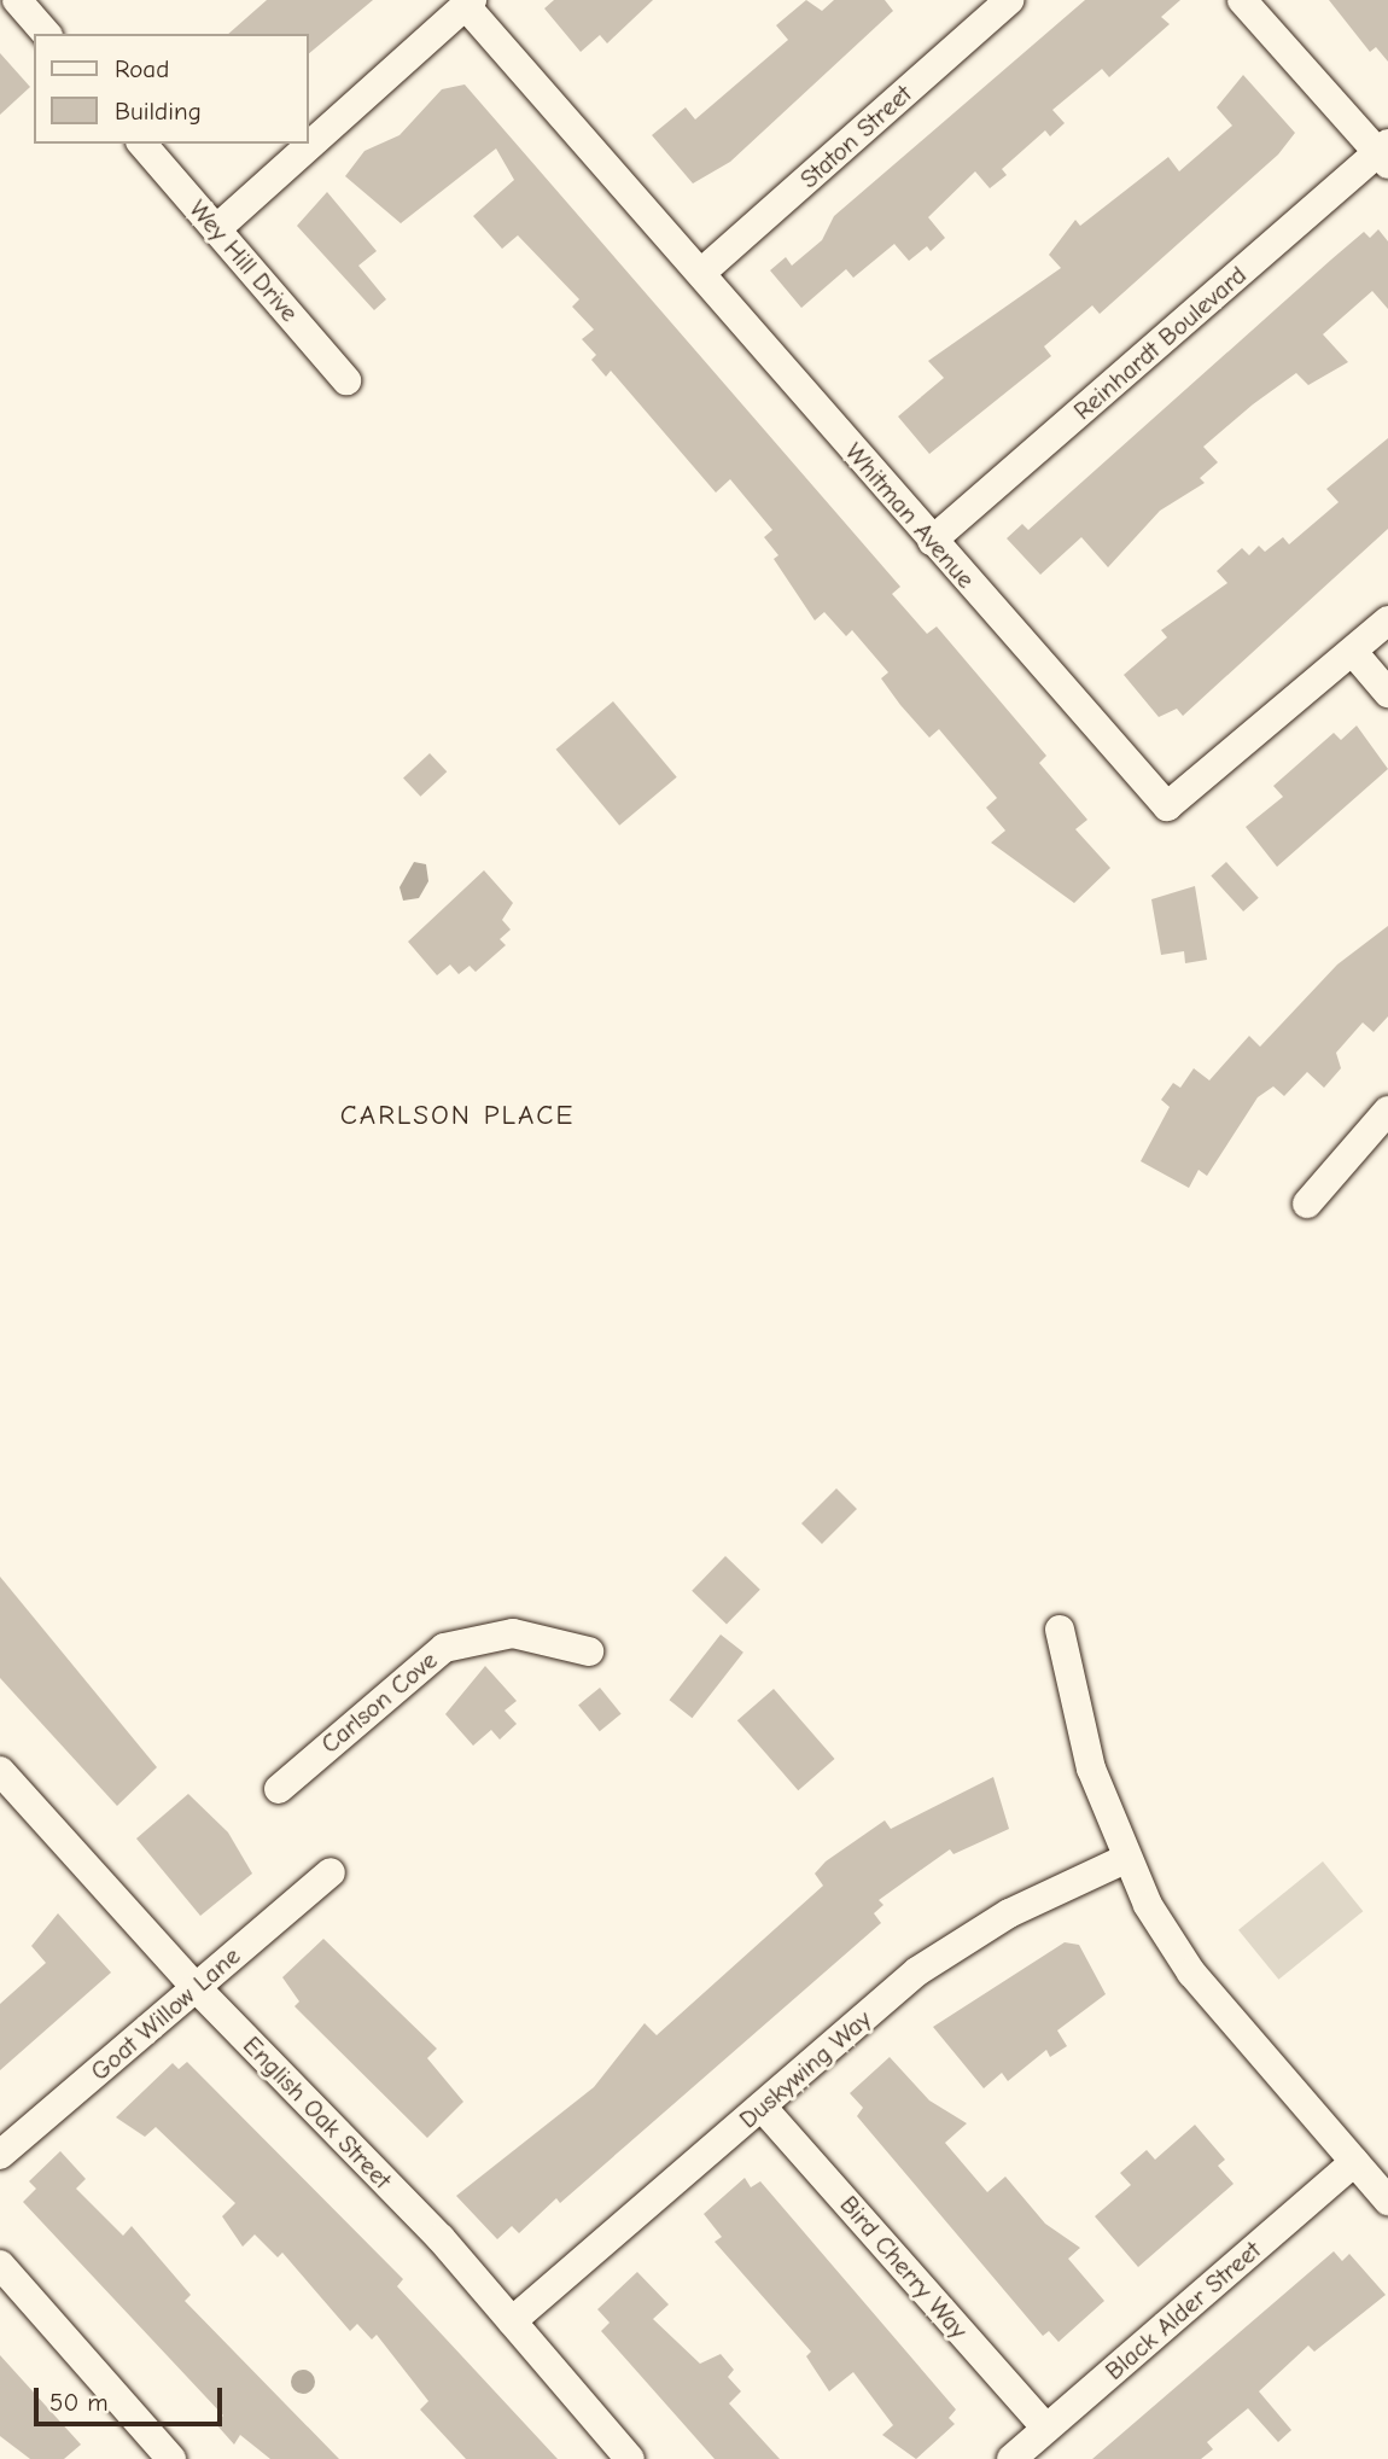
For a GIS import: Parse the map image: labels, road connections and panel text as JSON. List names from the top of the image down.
{
  "streets": {
    "street": [
      "Staton Street",
      "Wey Hill Drive",
      "Reinhardt Boulevard",
      "Whitman Avenue",
      "Carlson Cove",
      "Goat Willow Lane",
      "Duskywing Way",
      "English Oak Street",
      "Bird Cherry Way",
      "Black Alder Street"
    ]
  },
  "crossings": [
    ["Staton Street", "Whitman Avenue"],
    ["Reinhardt Boulevard", "Whitman Avenue"],
    ["Goat Willow Lane", "English Oak Street"],
    ["Duskywing Way", "English Oak Street"],
    ["Duskywing Way", "Bird Cherry Way"],
    ["Bird Cherry Way", "Black Alder Street"]
  ],
  "districts": ["CARLSON PLACE"],
  "legend": ["Road", "Building"],
  "scale_bar": "50 m"
}
